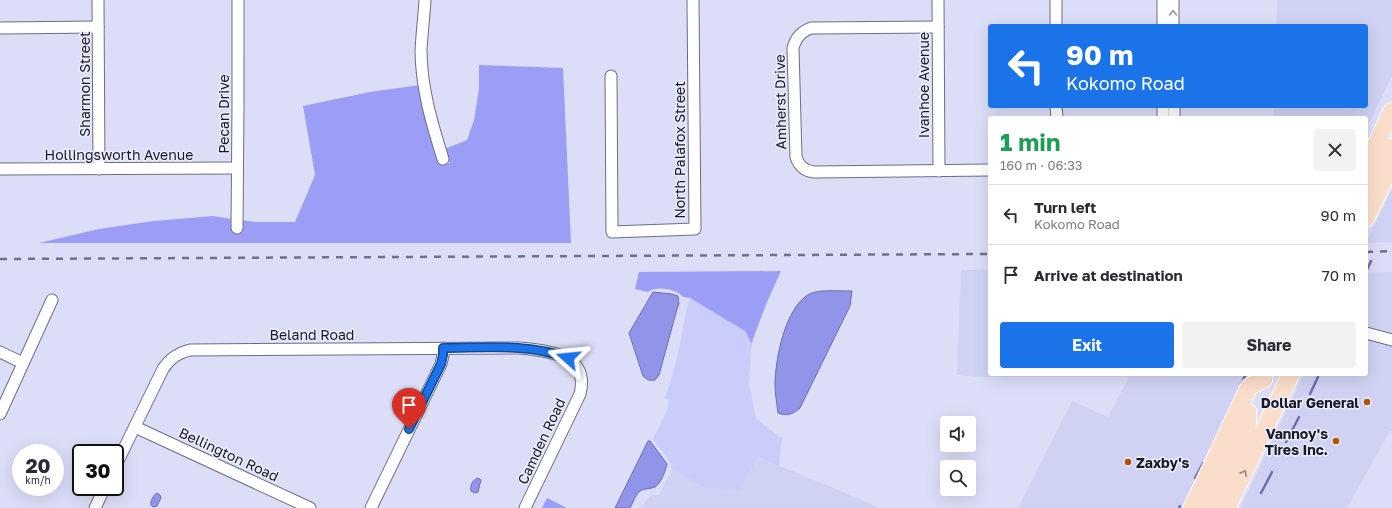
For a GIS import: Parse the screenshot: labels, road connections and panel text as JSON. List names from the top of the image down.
{
  "streets": {
    "street": [
      "Sharmon Street",
      "Ivanhoe Avenue",
      "Amherst Drive",
      "Pecan Drive",
      "North Palafox Street",
      "Hollingsworth Avenue",
      "Beland Road",
      "Camden Road",
      "Bellington Road"
    ]
  },
  "crossings": [
    ["Sharmon Street", "Hollingsworth Avenue"],
    ["Ivanhoe Avenue", "Amherst Drive"],
    ["Pecan Drive", "Hollingsworth Avenue"],
    ["Beland Road", "Camden Road"],
    ["Beland Road", "Bellington Road"]
  ],
  "places": ["Dollar General", "Vannoy's Tires Inc.", "Zaxby's"],
  "page": {
    "turn": ["90 m", "Kokomo Road"],
    "heading": ["1 min", "160 m · 06:33"],
    "list": [
      {
        "name": "Turn left",
        "note": "Kokomo Road",
        "value": "90 m"
      },
      {
        "name": "Arrive at destination",
        "value": "70 m"
      }
    ],
    "buttons": ["Exit", "Share"],
    "speed": "20 km/h",
    "limit": "30"
  }
}
